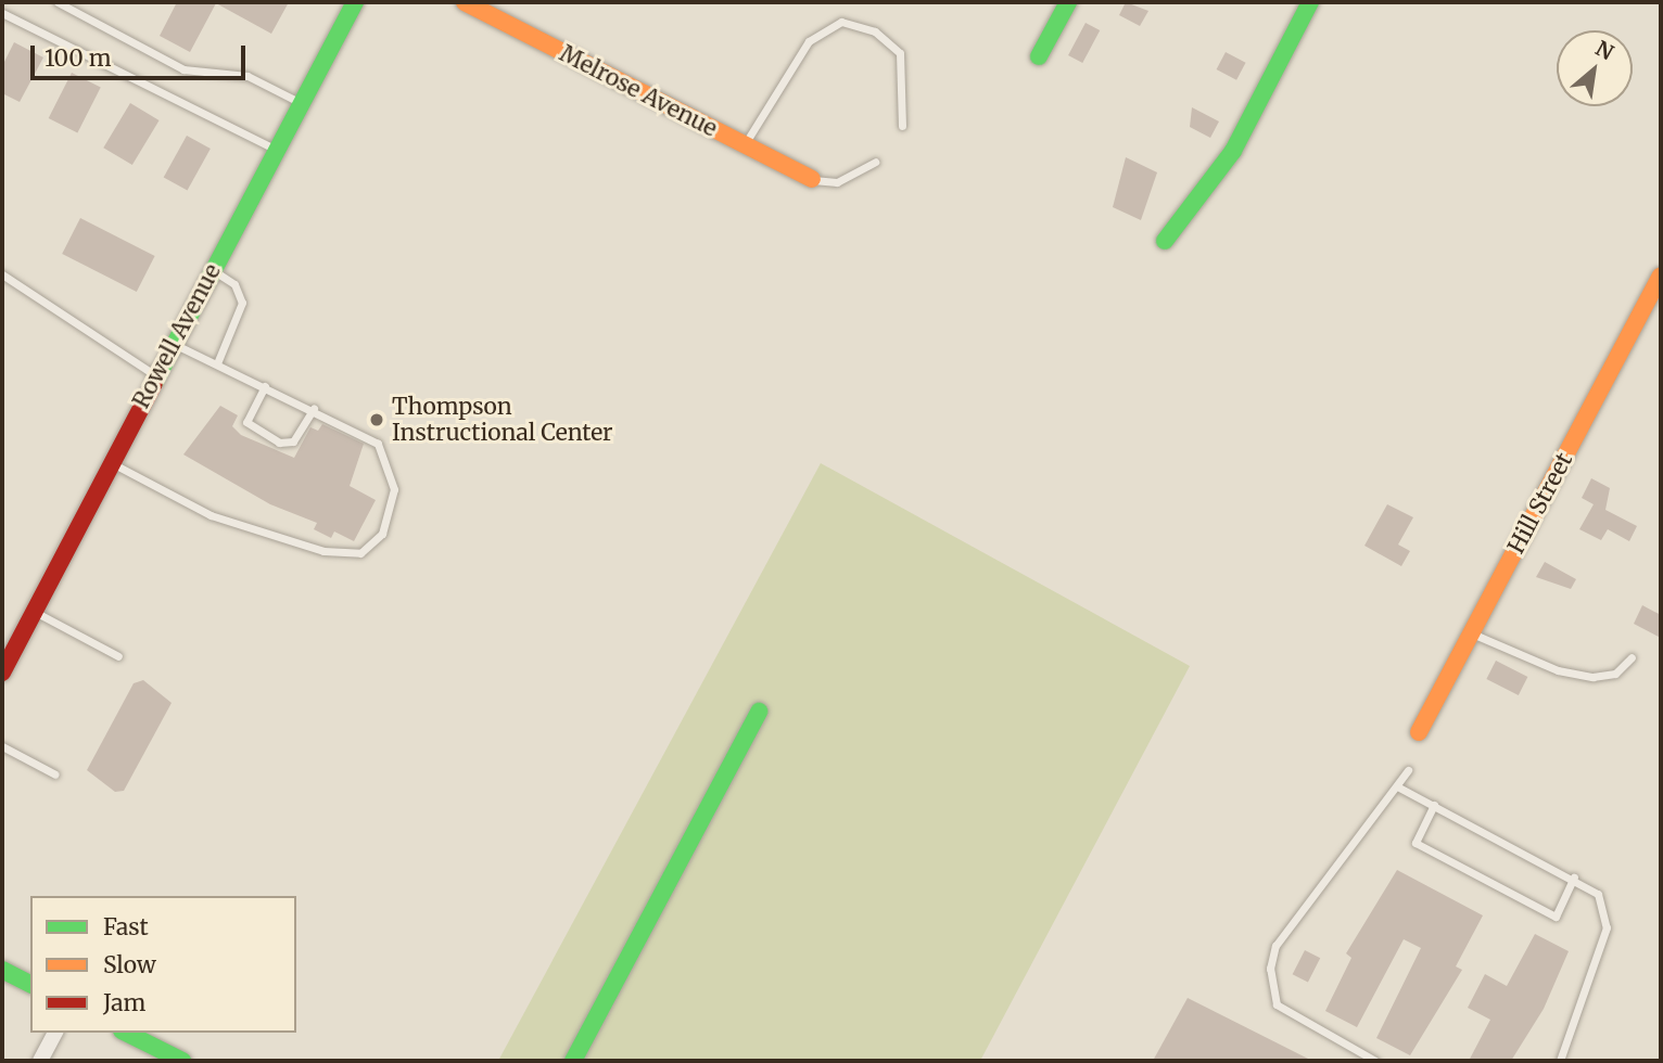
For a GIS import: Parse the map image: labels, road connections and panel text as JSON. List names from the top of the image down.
{
  "streets": {
    "street": ["Melrose Avenue", "Rowell Avenue", "Hill Street"]
  },
  "places": ["Thompson Instructional Center"],
  "legend": ["Fast", "Slow", "Jam"],
  "scale_bar": "100 m",
  "north": "top right"
}
